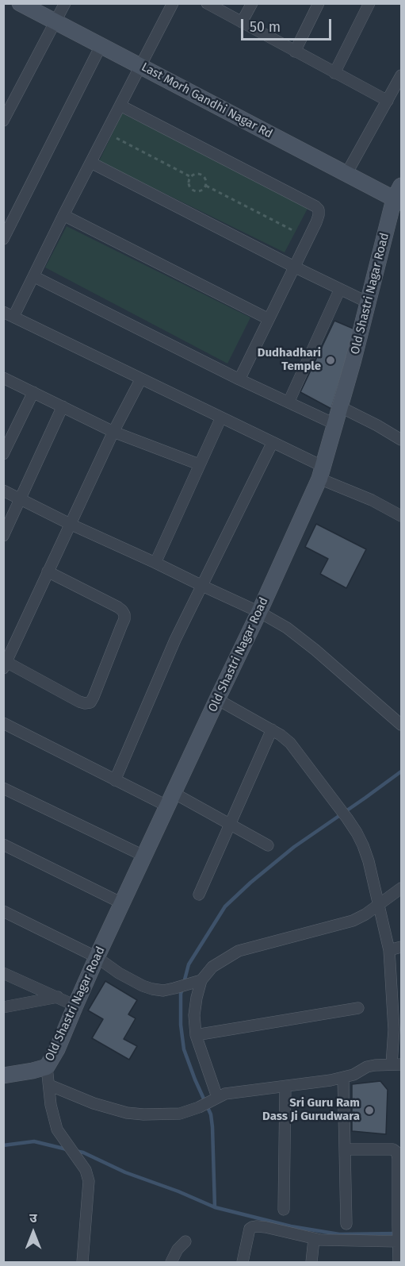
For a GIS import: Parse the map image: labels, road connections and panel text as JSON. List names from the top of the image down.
{
  "streets": {
    "street": ["Last Morh Gandhi Nagar Rd", "Old Shastri Nagar Road"]
  },
  "crossings": [
    ["Last Morh Gandhi Nagar Rd", "Old Shastri Nagar Road"]
  ],
  "places": ["Dudhadhari Temple", "Sri Guru Ram Dass Ji Gurudwara"],
  "scale_bar": "50 m",
  "north": "top"
}
